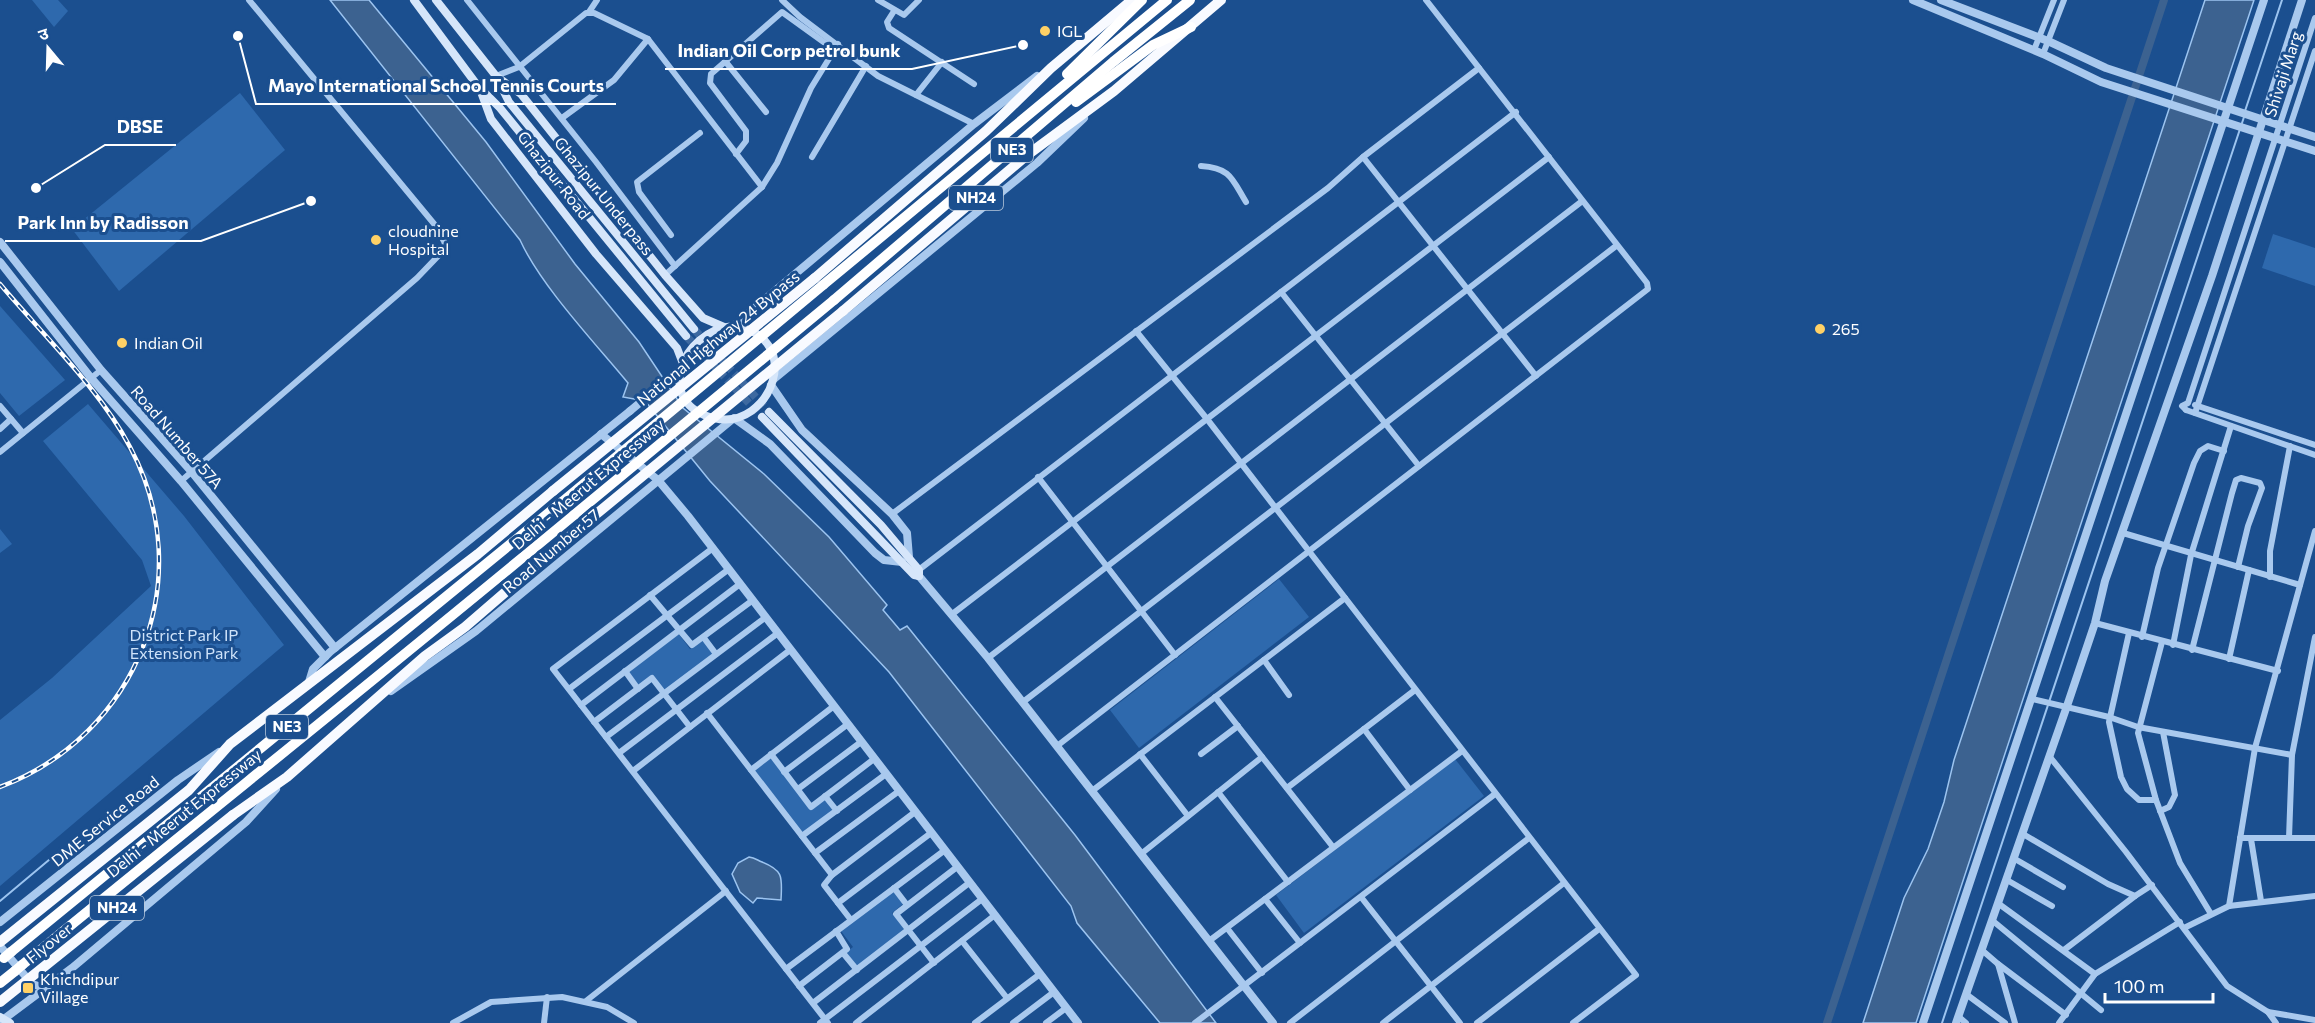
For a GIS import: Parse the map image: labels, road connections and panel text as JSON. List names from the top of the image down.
{
  "streets": {
    "highway": [
      "NE3",
      "NH24",
      "National Highway 24 Bypass",
      "Delhi - Meerut Expressway",
      "Flyover"
    ],
    "main road": ["Ghazipur Road", "Ghazipur Underpass"],
    "street": [
      "Shivaji Marg",
      "Road Number 57A",
      "Road Number 57",
      "DME Service Road"
    ]
  },
  "crossings": [
    ["Ghazipur Road", "Ghazipur Underpass"],
    ["Ghazipur Road", "Road Number 57"],
    ["National Highway 24 Bypass", "Delhi - Meerut Expressway"],
    ["National Highway 24 Bypass", "DME Service Road"],
    ["National Highway 24 Bypass", "Flyover"],
    ["Road Number 57", "Flyover"],
    ["DME Service Road", "Flyover"]
  ],
  "parks": ["District Park IP Extension Park"],
  "places": {
    "other": [
      "IGL",
      "Mayo International School Tennis Courts",
      "Indian Oil Corp petrol bunk",
      "DBSE",
      "Park Inn by Radisson",
      "cloudnine Hospital",
      "265",
      "Indian Oil"
    ],
    "transit": ["Khichdipur Village"]
  },
  "scale_bar": "100 m",
  "north": "top"
}
